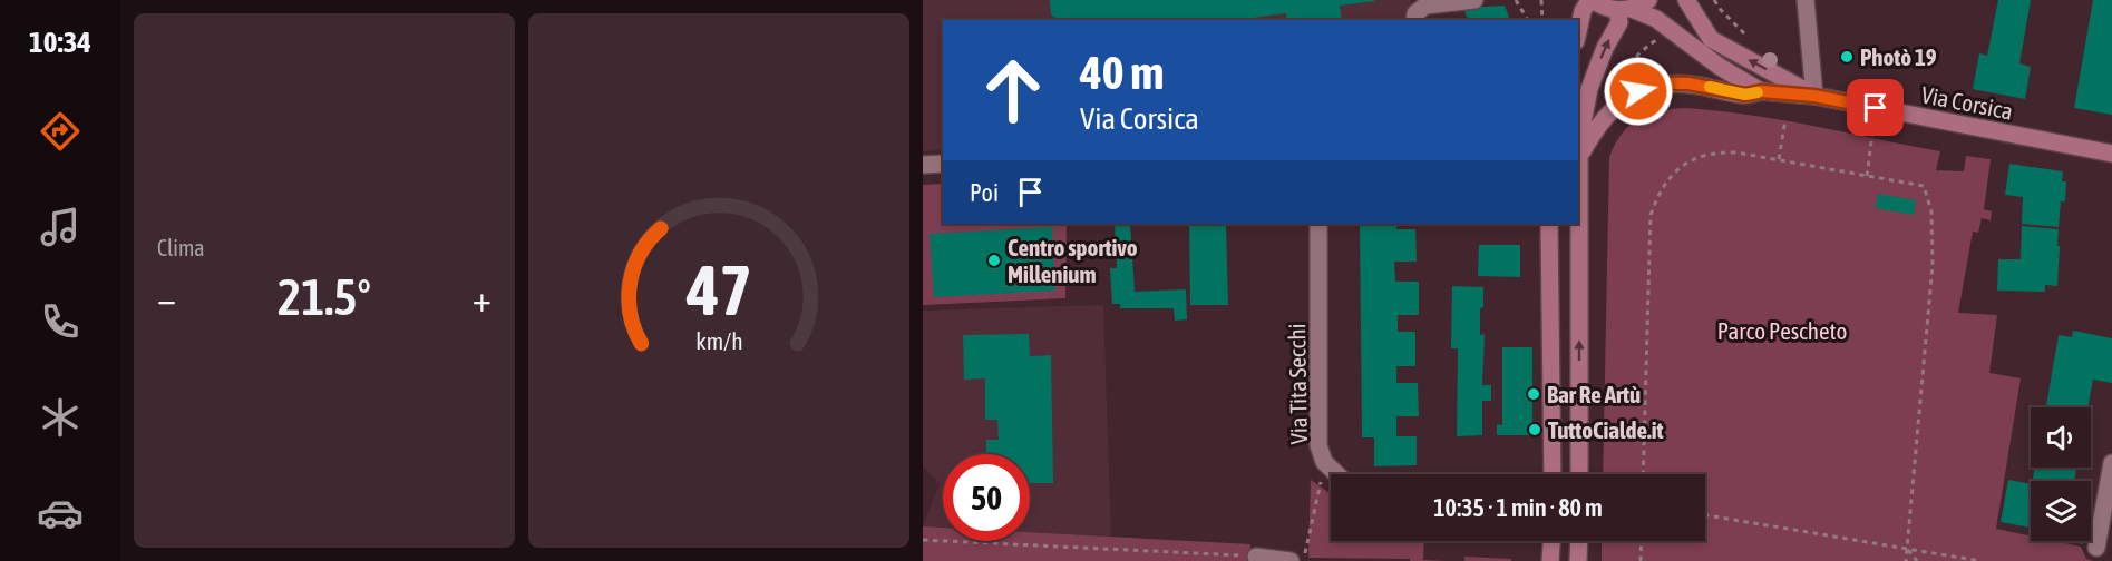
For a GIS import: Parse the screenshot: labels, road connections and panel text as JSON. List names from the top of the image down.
{
  "streets": {
    "main road": ["Via Corsica"],
    "street": ["Via Tita Secchi"]
  },
  "parks": ["Parco Pescheto"],
  "places": [
    "Photò 19",
    "Centro sportivo Millenium",
    "Bar Re Artù",
    "TuttoCialde.it"
  ],
  "page": {
    "tabs": "10:34",
    "tile": "Clima",
    "turn": ["40 m", "Via Corsica"],
    "then": "Poi",
    "heat": ["−", "21.5°", "+"],
    "limit": "50",
    "trip": "10:35 · 1 min · 80 m",
    "gauge": ["47", "km/h"]
  }
}
